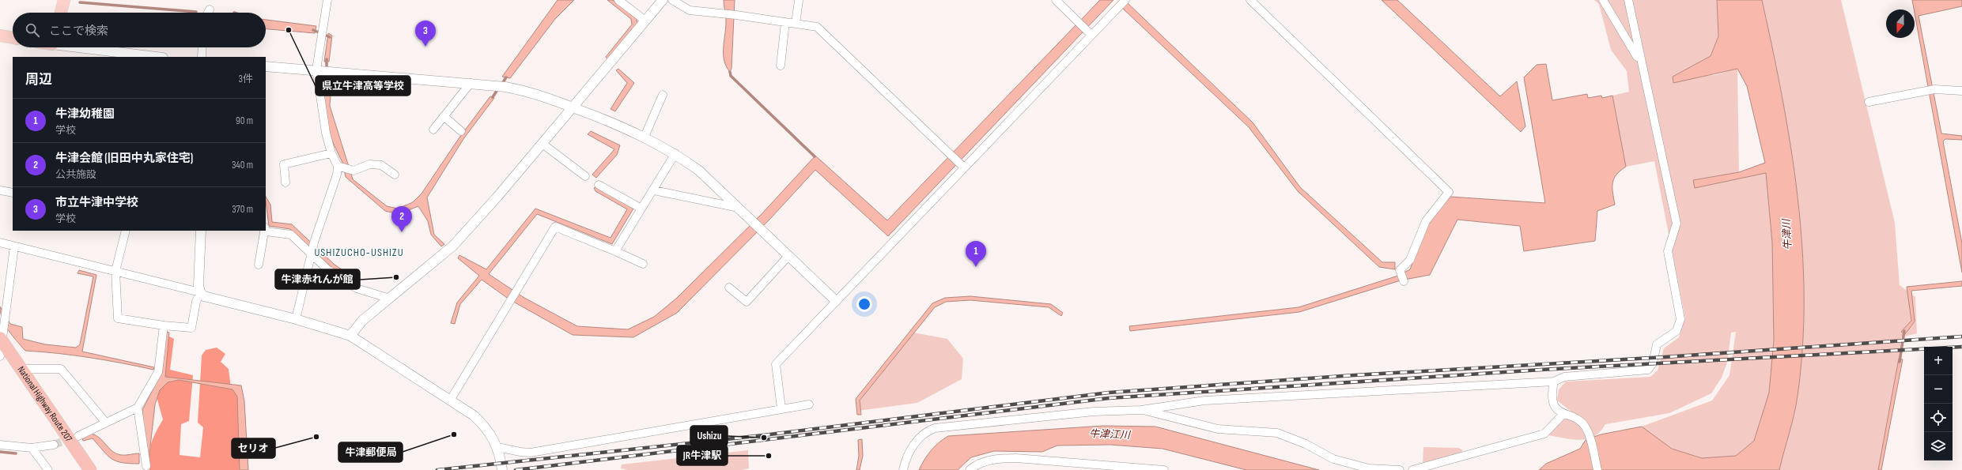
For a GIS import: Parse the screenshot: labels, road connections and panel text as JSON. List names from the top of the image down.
{
  "streets": {
    "highway": ["National Highway Route 207"]
  },
  "districts": ["USHIZUCHO-USHIZU"],
  "water": ["牛津川", "牛津江川"],
  "places": [
    "県立牛津高等学校",
    "牛津赤れんが館",
    "牛津郵便局",
    "セリオ",
    "Ushizu",
    "JR牛津駅"
  ],
  "north": "bottom",
  "page": {
    "search": "ここで検索",
    "pins": ["3", "2", "1"],
    "heading": ["周辺", "3件"],
    "list": [
      {
        "mark": "1",
        "name": "牛津幼稚園",
        "note": "学校",
        "value": "90 m"
      },
      {
        "mark": "2",
        "name": "牛津会館 (旧田中丸家住宅)",
        "note": "公共施設",
        "value": "340 m"
      },
      {
        "mark": "3",
        "name": "市立牛津中学校",
        "note": "学校",
        "value": "370 m"
      }
    ],
    "map_buttons": ["+", "−"]
  }
}
